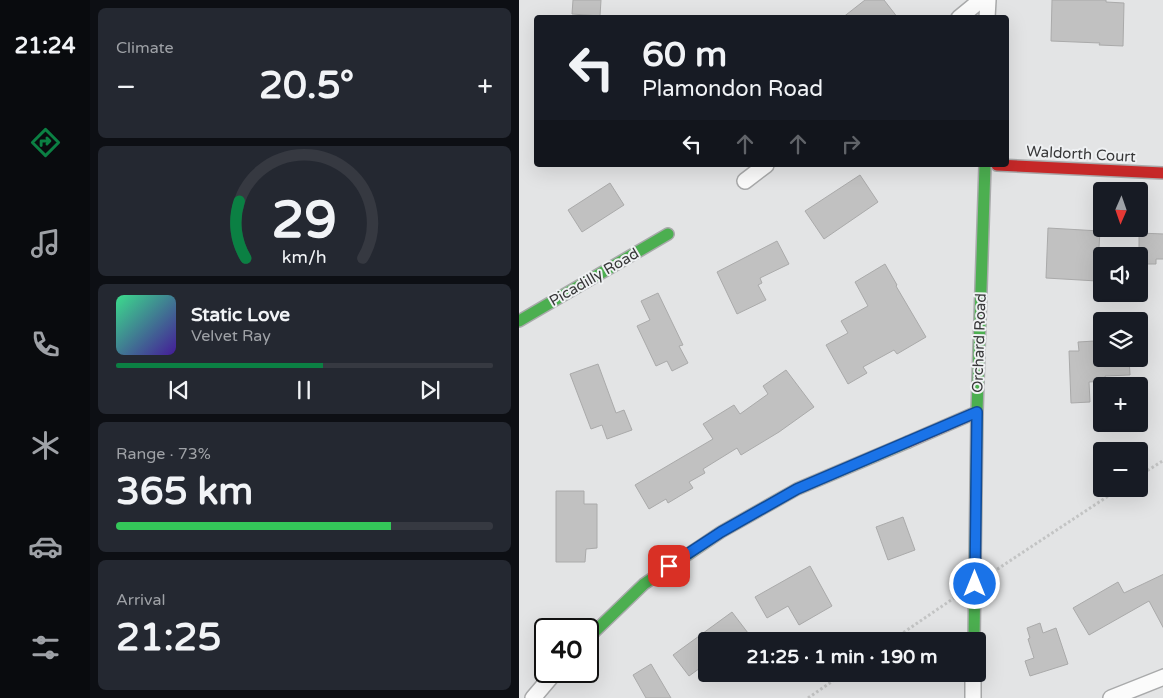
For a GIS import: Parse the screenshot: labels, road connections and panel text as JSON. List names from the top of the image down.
{
  "streets": {
    "street": ["Waldorth Court", "Picadilly Road", "Orchard Road"]
  },
  "north": "bottom",
  "page": {
    "tabs": "21:24",
    "tile": [
      "Climate",
      ["Range · 73%", "365 km"],
      ["Arrival", "21:25"]
    ],
    "turn": ["60 m", "Plamondon Road"],
    "heat": ["−", "20.5°", "+"],
    "map_buttons": ["+", "−"],
    "song": ["Static Love", "Velvet Ray"],
    "limit": "40",
    "trip": "21:25 · 1 min · 190 m",
    "gauge": ["29", "km/h"]
  }
}
